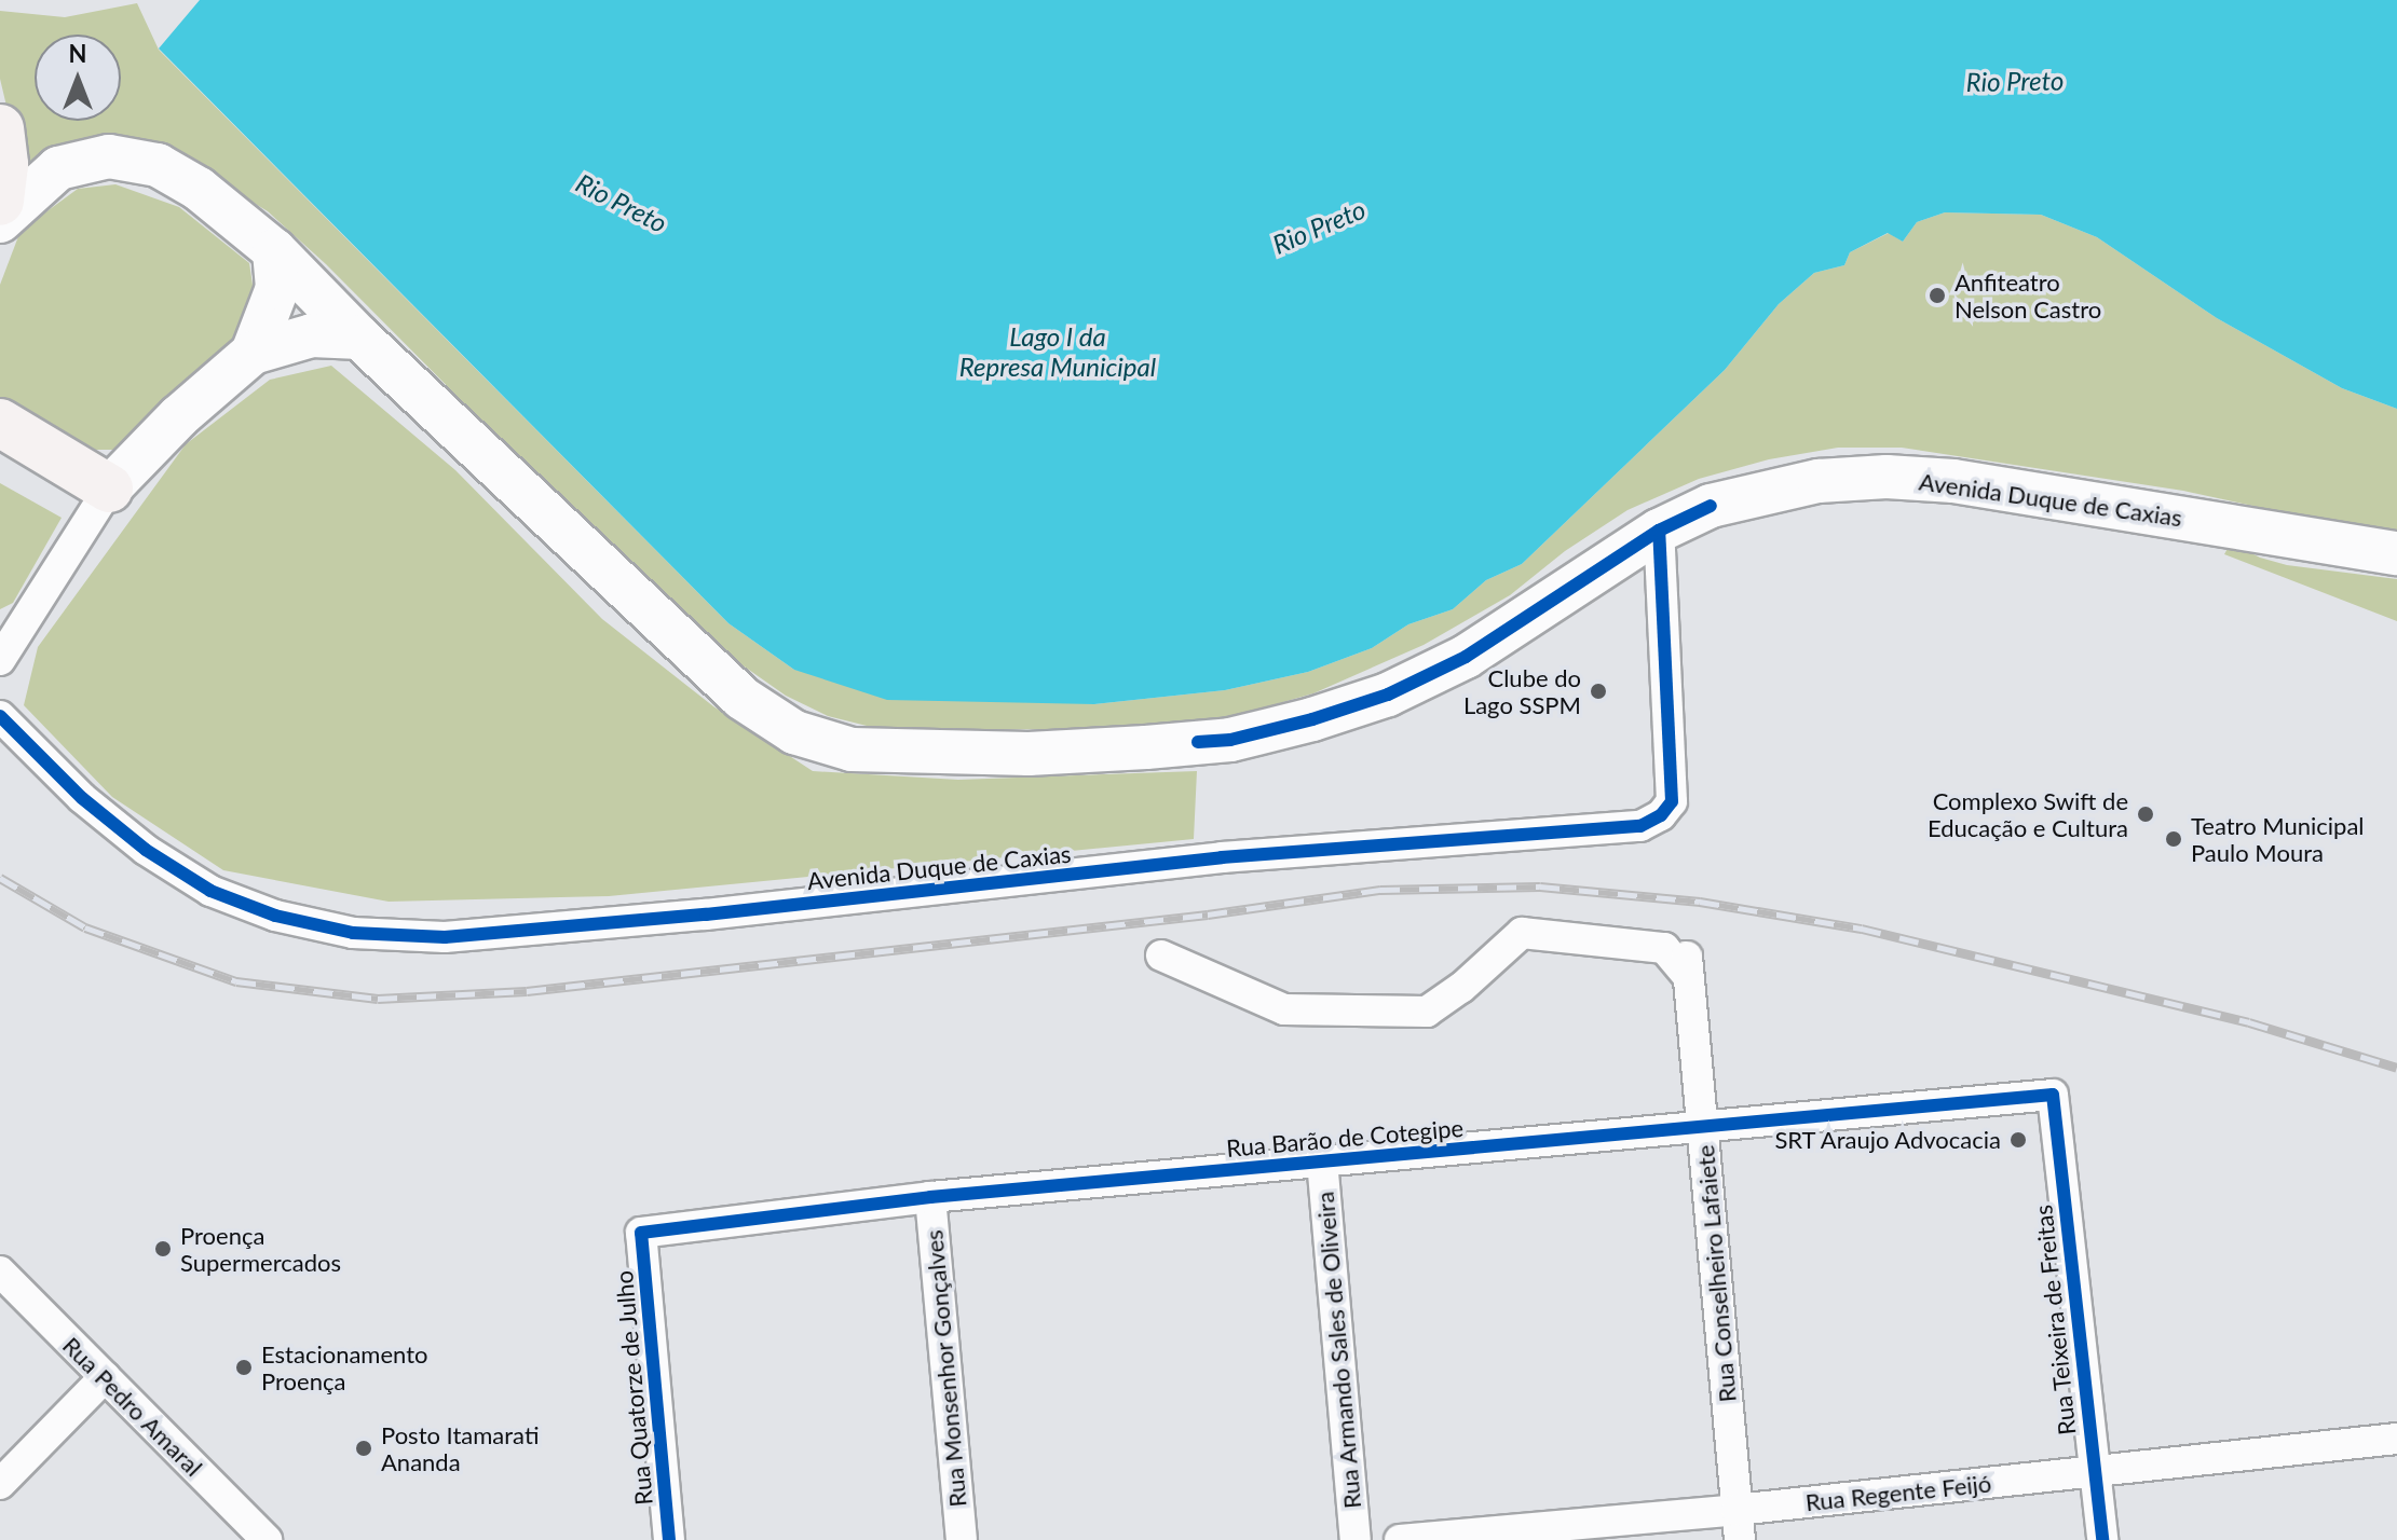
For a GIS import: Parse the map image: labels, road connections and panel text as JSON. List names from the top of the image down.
{
  "streets": {
    "main road": ["Avenida Duque de Caxias"],
    "street": [
      "Rua Barão de Cotegipe",
      "Rua Conselheiro Lafaiete",
      "Rua Teixeira de Freitas",
      "Rua Armando Sales de Oliveira",
      "Rua Monsenhor Gonçalves",
      "Rua Quatorze de Julho",
      "Rua Pedro Amaral",
      "Rua Regente Feijó"
    ]
  },
  "crossings": [
    ["Rua Barão de Cotegipe", "Rua Conselheiro Lafaiete"],
    ["Rua Barão de Cotegipe", "Rua Teixeira de Freitas"],
    ["Rua Barão de Cotegipe", "Rua Armando Sales de Oliveira"],
    ["Rua Barão de Cotegipe", "Rua Monsenhor Gonçalves"],
    ["Rua Barão de Cotegipe", "Rua Quatorze de Julho"],
    ["Rua Conselheiro Lafaiete", "Rua Regente Feijó"],
    ["Rua Teixeira de Freitas", "Rua Regente Feijó"]
  ],
  "water": ["Rio Preto", "Lago I da Represa Municipal"],
  "places": [
    "Anfiteatro Nelson Castro",
    "Clube do Lago SSPM",
    "Complexo Swift de Educação e Cultura",
    "Teatro Municipal Paulo Moura",
    "SRT Araujo Advocacia",
    "Proença Supermercados",
    "Estacionamento Proença",
    "Posto Itamarati Ananda"
  ],
  "north": "top"
}
